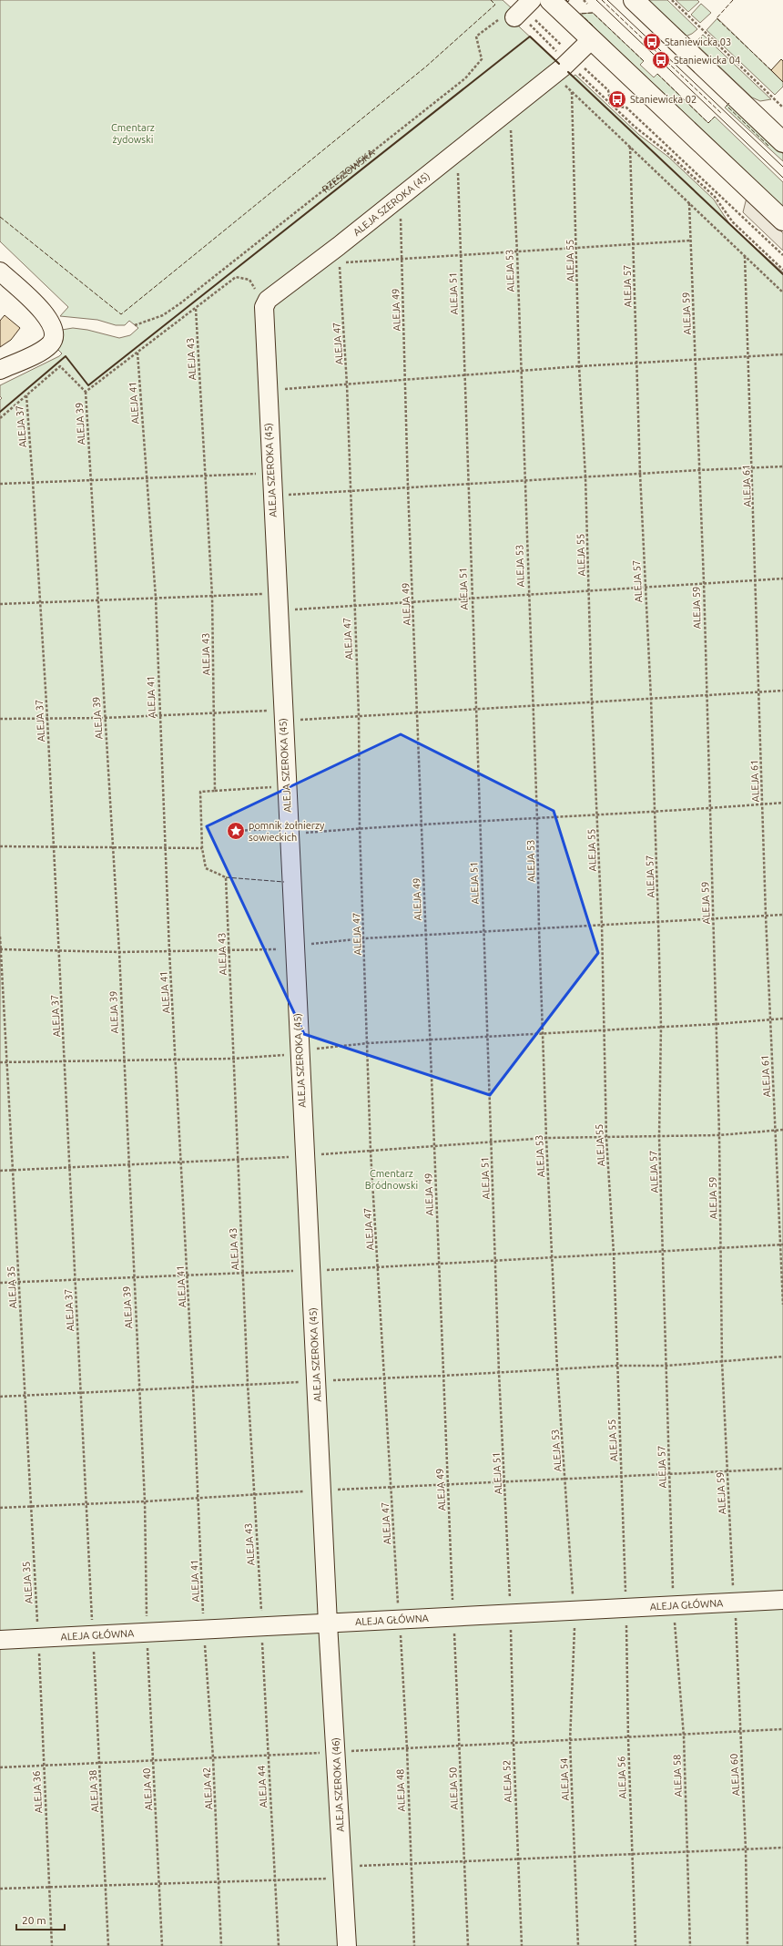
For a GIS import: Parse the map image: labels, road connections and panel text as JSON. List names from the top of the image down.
{
  "streets": {
    "street": ["ALEJA SZEROKA (45)", "ALEJA GŁÓWNA", "ALEJA SZEROKA (46)"],
    "path": [
      "RZESZOWSKA",
      "ALEJA 55",
      "ALEJA 53",
      "ALEJA 57",
      "ALEJA 51",
      "ALEJA 49",
      "ALEJA 59",
      "ALEJA 47",
      "ALEJA 43",
      "ALEJA 41",
      "ALEJA 39",
      "ALEJA 37",
      "ALEJA 61",
      "ALEJA 35",
      "ALEJA 60",
      "ALEJA 58",
      "ALEJA 56",
      "ALEJA 54",
      "ALEJA 52",
      "ALEJA 44",
      "ALEJA 42",
      "ALEJA 50",
      "ALEJA 40",
      "ALEJA 48",
      "ALEJA 38",
      "ALEJA 36"
    ]
  },
  "crossings": [
    ["ALEJA SZEROKA (45)", "ALEJA 53"],
    ["ALEJA SZEROKA (45)", "ALEJA 51"],
    ["ALEJA SZEROKA (45)", "ALEJA 49"],
    ["ALEJA SZEROKA (45)", "ALEJA GŁÓWNA"],
    ["ALEJA SZEROKA (45)", "ALEJA SZEROKA (46)"],
    ["ALEJA 55", "ALEJA GŁÓWNA"],
    ["ALEJA 55", "ALEJA 56"],
    ["ALEJA 53", "ALEJA GŁÓWNA"],
    ["ALEJA 53", "ALEJA 54"],
    ["ALEJA 57", "ALEJA GŁÓWNA"],
    ["ALEJA 57", "ALEJA 58"],
    ["ALEJA 51", "ALEJA GŁÓWNA"],
    ["ALEJA 51", "ALEJA 52"],
    ["ALEJA 49", "ALEJA 47"],
    ["ALEJA 59", "ALEJA GŁÓWNA"],
    ["ALEJA 59", "ALEJA 60"],
    ["ALEJA 47", "ALEJA GŁÓWNA"],
    ["ALEJA 47", "ALEJA 48"],
    ["ALEJA 43", "ALEJA GŁÓWNA"],
    ["ALEJA 43", "ALEJA 44"],
    ["ALEJA 41", "ALEJA GŁÓWNA"],
    ["ALEJA 41", "ALEJA 42"],
    ["ALEJA 39", "ALEJA GŁÓWNA"],
    ["ALEJA 39", "ALEJA 40"],
    ["ALEJA 37", "ALEJA GŁÓWNA"],
    ["ALEJA 37", "ALEJA 38"],
    ["ALEJA 35", "ALEJA GŁÓWNA"],
    ["ALEJA 35", "ALEJA 36"],
    ["ALEJA GŁÓWNA", "ALEJA 60"],
    ["ALEJA GŁÓWNA", "ALEJA 58"],
    ["ALEJA GŁÓWNA", "ALEJA 56"],
    ["ALEJA GŁÓWNA", "ALEJA 54"],
    ["ALEJA GŁÓWNA", "ALEJA 52"],
    ["ALEJA GŁÓWNA", "ALEJA SZEROKA (46)"],
    ["ALEJA GŁÓWNA", "ALEJA 44"],
    ["ALEJA GŁÓWNA", "ALEJA 42"],
    ["ALEJA GŁÓWNA", "ALEJA 40"],
    ["ALEJA GŁÓWNA", "ALEJA 48"],
    ["ALEJA GŁÓWNA", "ALEJA 38"],
    ["ALEJA GŁÓWNA", "ALEJA 36"]
  ],
  "parks": ["Cmentarz żydowski", "Cmentarz Bródnowski"],
  "places": {
    "bus stop": ["Staniewicka 03", "Staniewicka 04", "Staniewicka 02"],
    "place": ["pomnik żołnierzy sowieckich"]
  },
  "scale_bar": "20 m"
}
